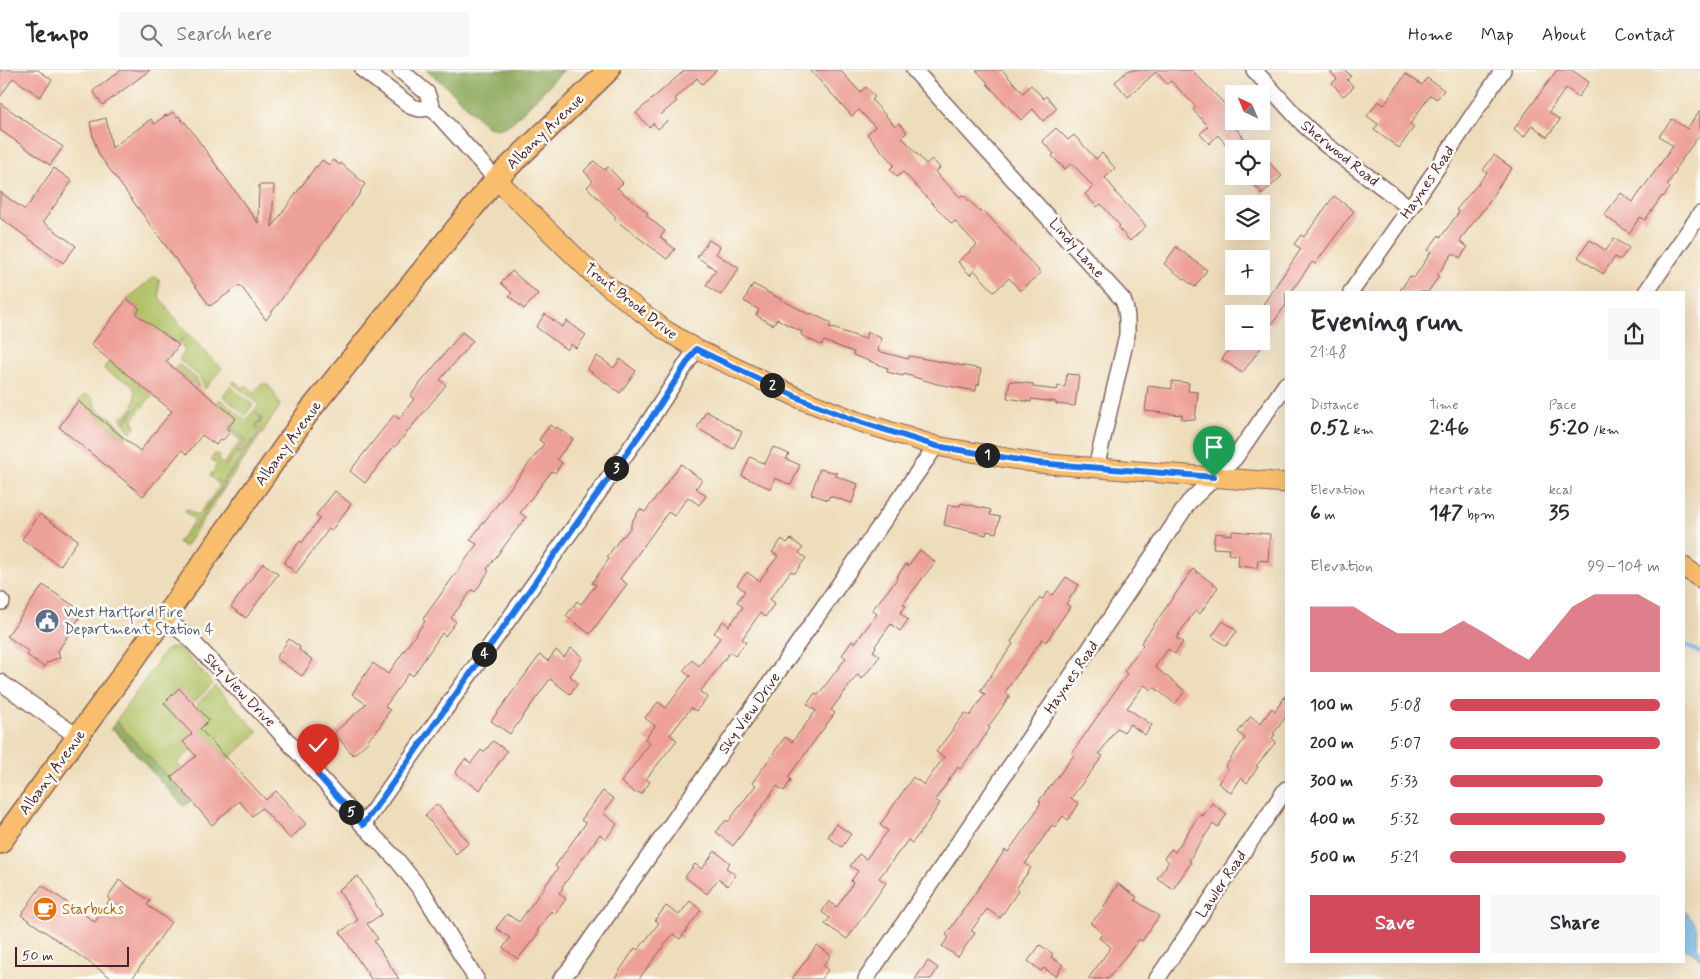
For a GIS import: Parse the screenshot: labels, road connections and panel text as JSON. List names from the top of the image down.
{
  "streets": {
    "highway": ["Albany Avenue"],
    "main road": ["Trout Brook Drive"],
    "street": [
      "Sherwood Road",
      "Haynes Road",
      "Lindy Lane",
      "Sky View Drive",
      "Lawler Road"
    ]
  },
  "crossings": [
    ["Albany Avenue", "Trout Brook Drive"],
    ["Albany Avenue", "Sky View Drive"],
    ["Sherwood Road", "Haynes Road"],
    ["Haynes Road", "Trout Brook Drive"],
    ["Lindy Lane", "Trout Brook Drive"],
    ["Trout Brook Drive", "Sky View Drive"]
  ],
  "places": {
    "public building": ["West Hartford Fire Department Station 4"],
    "cafe": ["Starbucks"]
  },
  "scale_bar": "50 m",
  "north": "top left",
  "page": {
    "header": "Tempo",
    "search": "Search here",
    "nav": [
      "Home",
      "Map",
      "About",
      "Contact"
    ],
    "map_buttons": ["+", "−"],
    "heading": ["Evening run", "21:48"],
    "pins": [
      "2",
      "1",
      "3",
      "4",
      "5"
    ],
    "stats": [
      ["Distance", "0.52 km"],
      ["Time", "2:46"],
      ["Pace", "5:20 /km"],
      ["Elevation", "6 m"],
      ["Heart rate", "147 bpm"],
      ["kcal", "35"]
    ],
    "chart": ["Elevation", "99–104 m"],
    "list": [
      {
        "name": "100 m",
        "note": "5:08"
      },
      {
        "name": "200 m",
        "note": "5:07"
      },
      {
        "name": "300 m",
        "note": "5:33"
      },
      {
        "name": "400 m",
        "note": "5:32"
      },
      {
        "name": "500 m",
        "note": "5:21"
      }
    ],
    "buttons": ["Save", "Share"],
    "scale": "50 m"
  }
}
